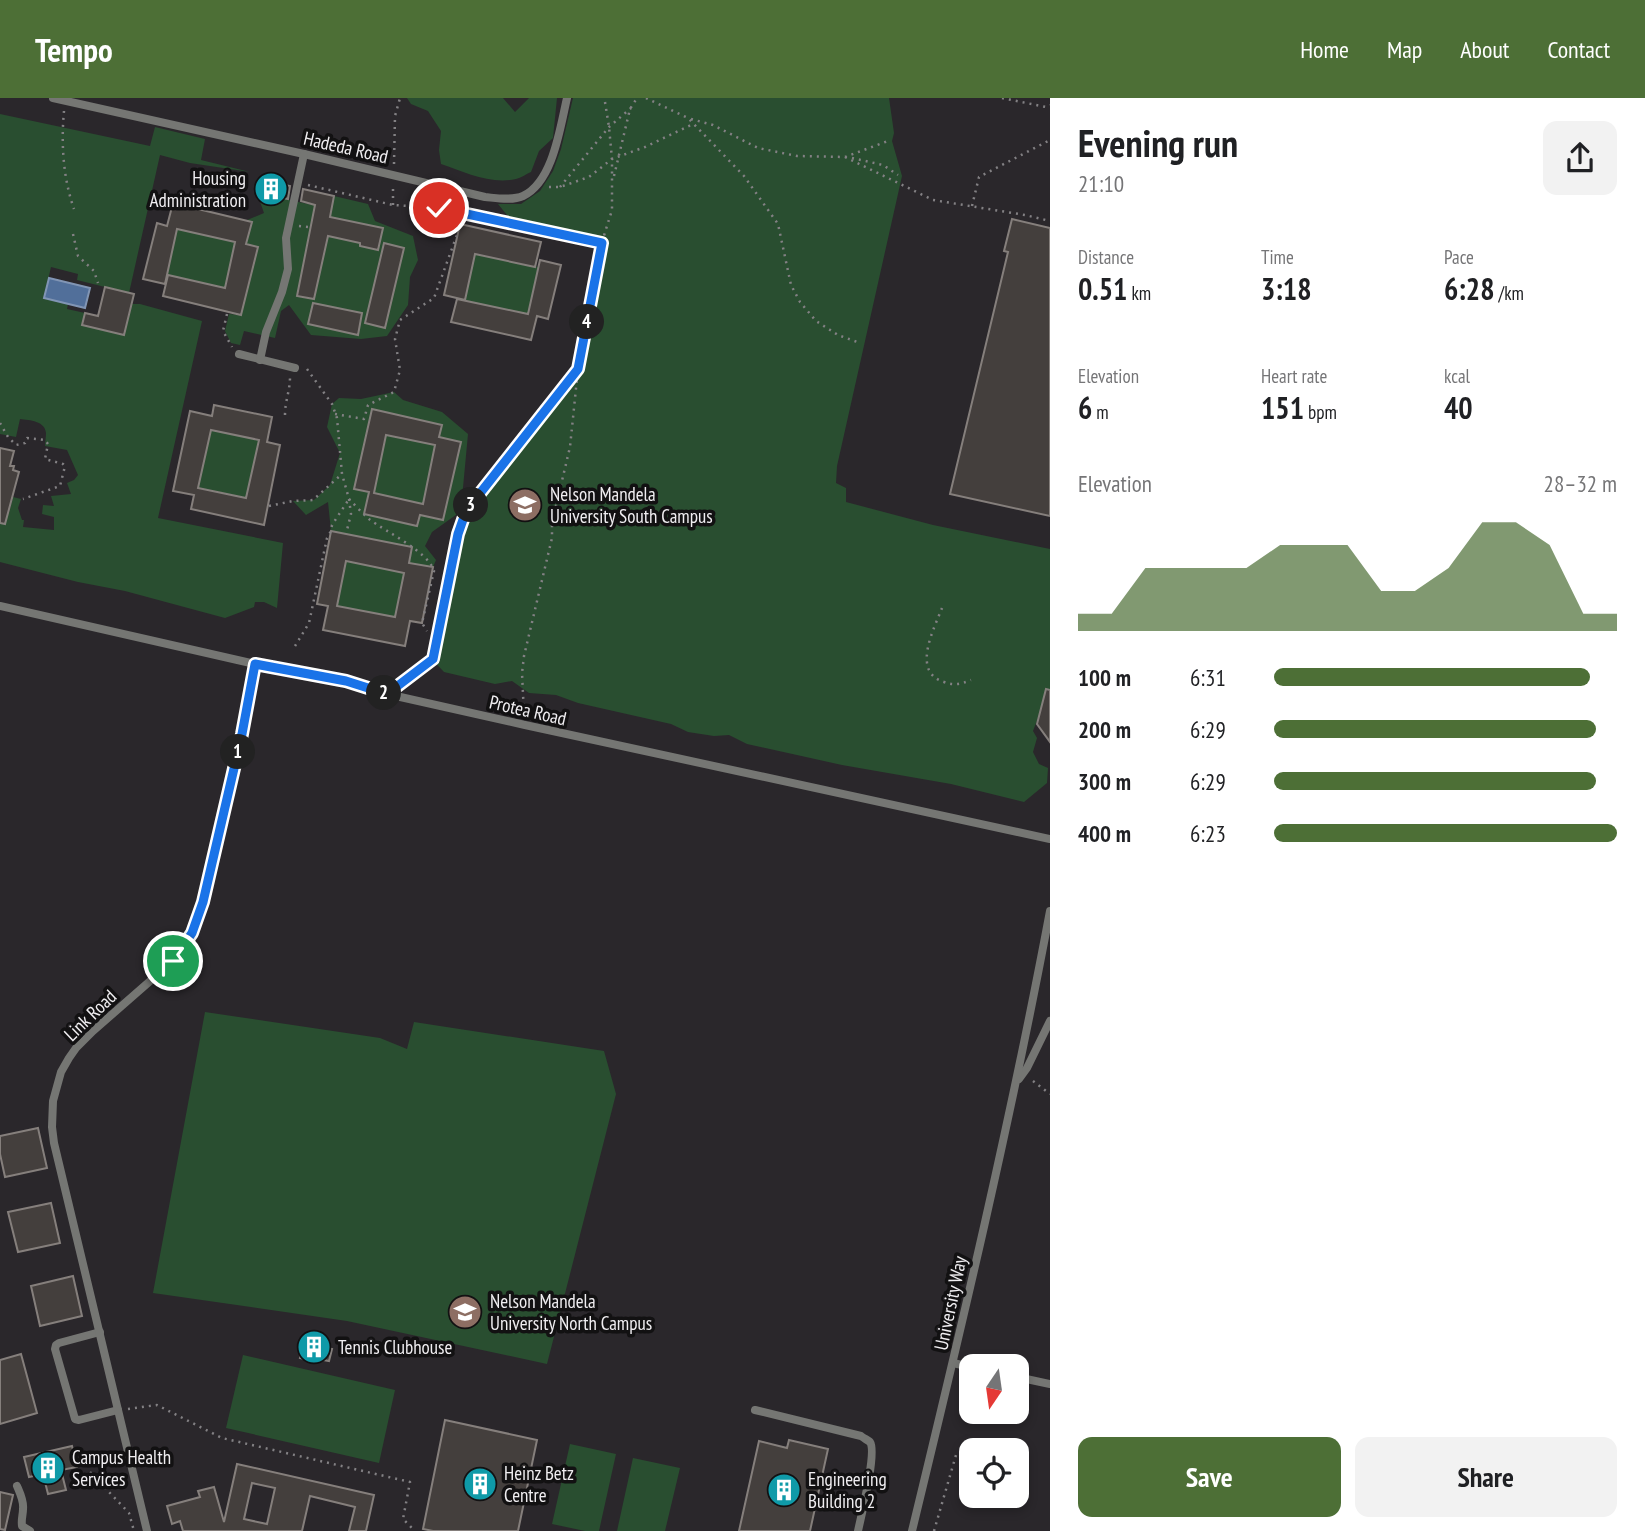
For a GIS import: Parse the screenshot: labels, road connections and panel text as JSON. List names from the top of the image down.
{
  "streets": {
    "lane": [
      "Hadeda Road",
      "Protea Road",
      "Link Road",
      "University Way"
    ]
  },
  "crossings": [
    ["Protea Road", "Link Road"]
  ],
  "places": {
    "building": [
      "Housing Administration",
      "Tennis Clubhouse",
      "Campus Health Services",
      "Heinz Betz Centre",
      "Engineering Building 2"
    ],
    "school or university": ["Nelson Mandela University South Campus", "Nelson Mandela University North Campus"]
  },
  "north": "bottom",
  "page": {
    "header": "Tempo",
    "nav": [
      "Home",
      "Map",
      "About",
      "Contact"
    ],
    "heading": ["Evening run", "21:10"],
    "stats": [
      ["Distance", "0.51 km"],
      ["Time", "3:18"],
      ["Pace", "6:28 /km"],
      ["Elevation", "6 m"],
      ["Heart rate", "151 bpm"],
      ["kcal", "40"]
    ],
    "pins": [
      "4",
      "3",
      "2",
      "1"
    ],
    "chart": ["Elevation", "28–32 m"],
    "list": [
      {
        "name": "100 m",
        "note": "6:31"
      },
      {
        "name": "200 m",
        "note": "6:29"
      },
      {
        "name": "300 m",
        "note": "6:29"
      },
      {
        "name": "400 m",
        "note": "6:23"
      }
    ],
    "buttons": ["Save", "Share"]
  }
}
